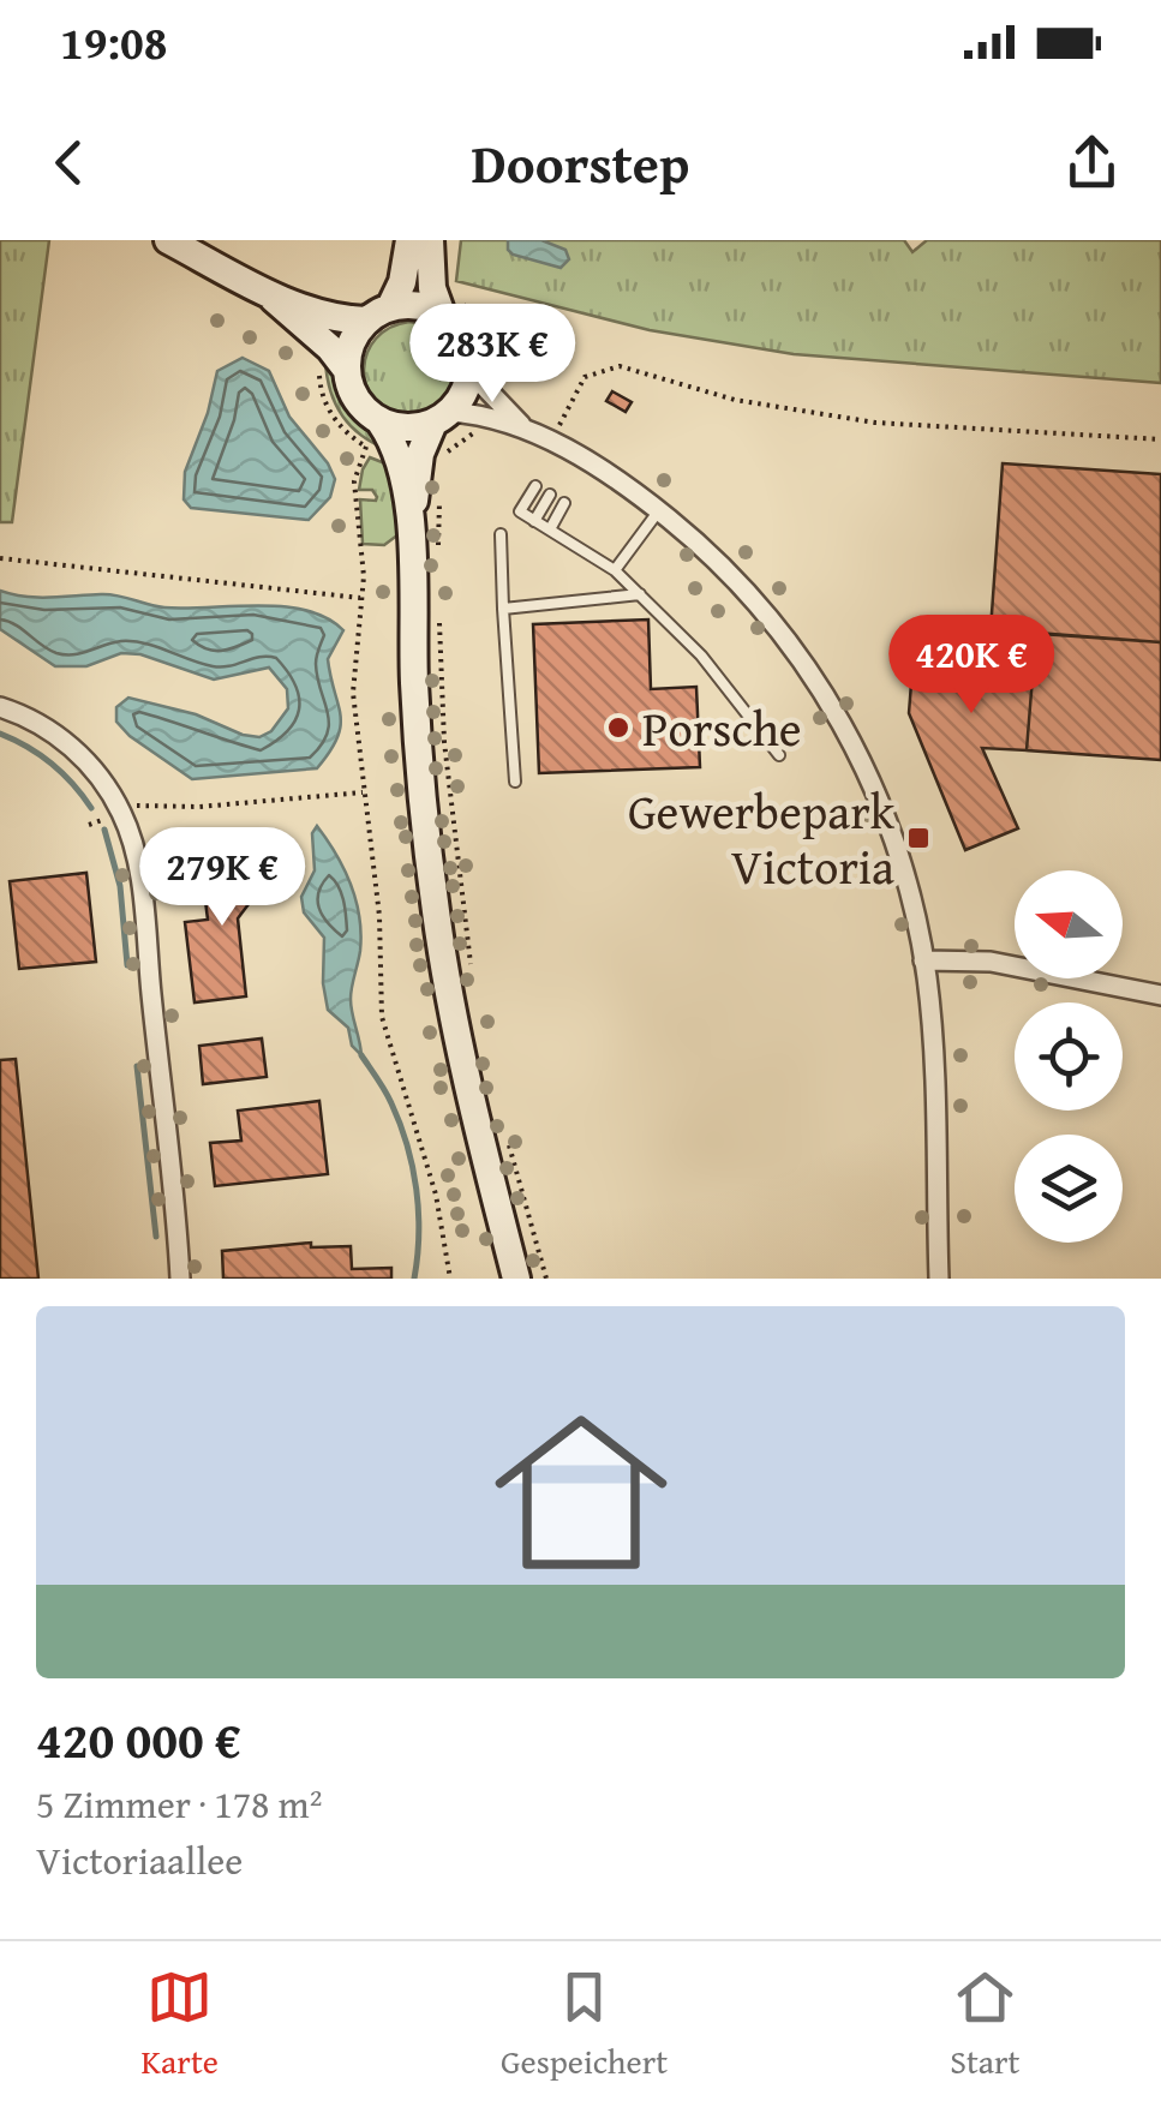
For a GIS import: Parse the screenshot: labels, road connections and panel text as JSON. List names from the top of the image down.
{
  "places": {
    "other": ["Porsche"],
    "transit": ["Gewerbepark Victoria"]
  },
  "north": "left",
  "page": {
    "status": "19:08",
    "header": "Doorstep",
    "price": ["283K €", "420K €", "279K €"],
    "list": [
      {
        "name": "420 000 €",
        "note": "5 Zimmer · 178 m² · Victoriaallee"
      }
    ],
    "tabs": ["Karte", "Gespeichert", "Start"]
  }
}
